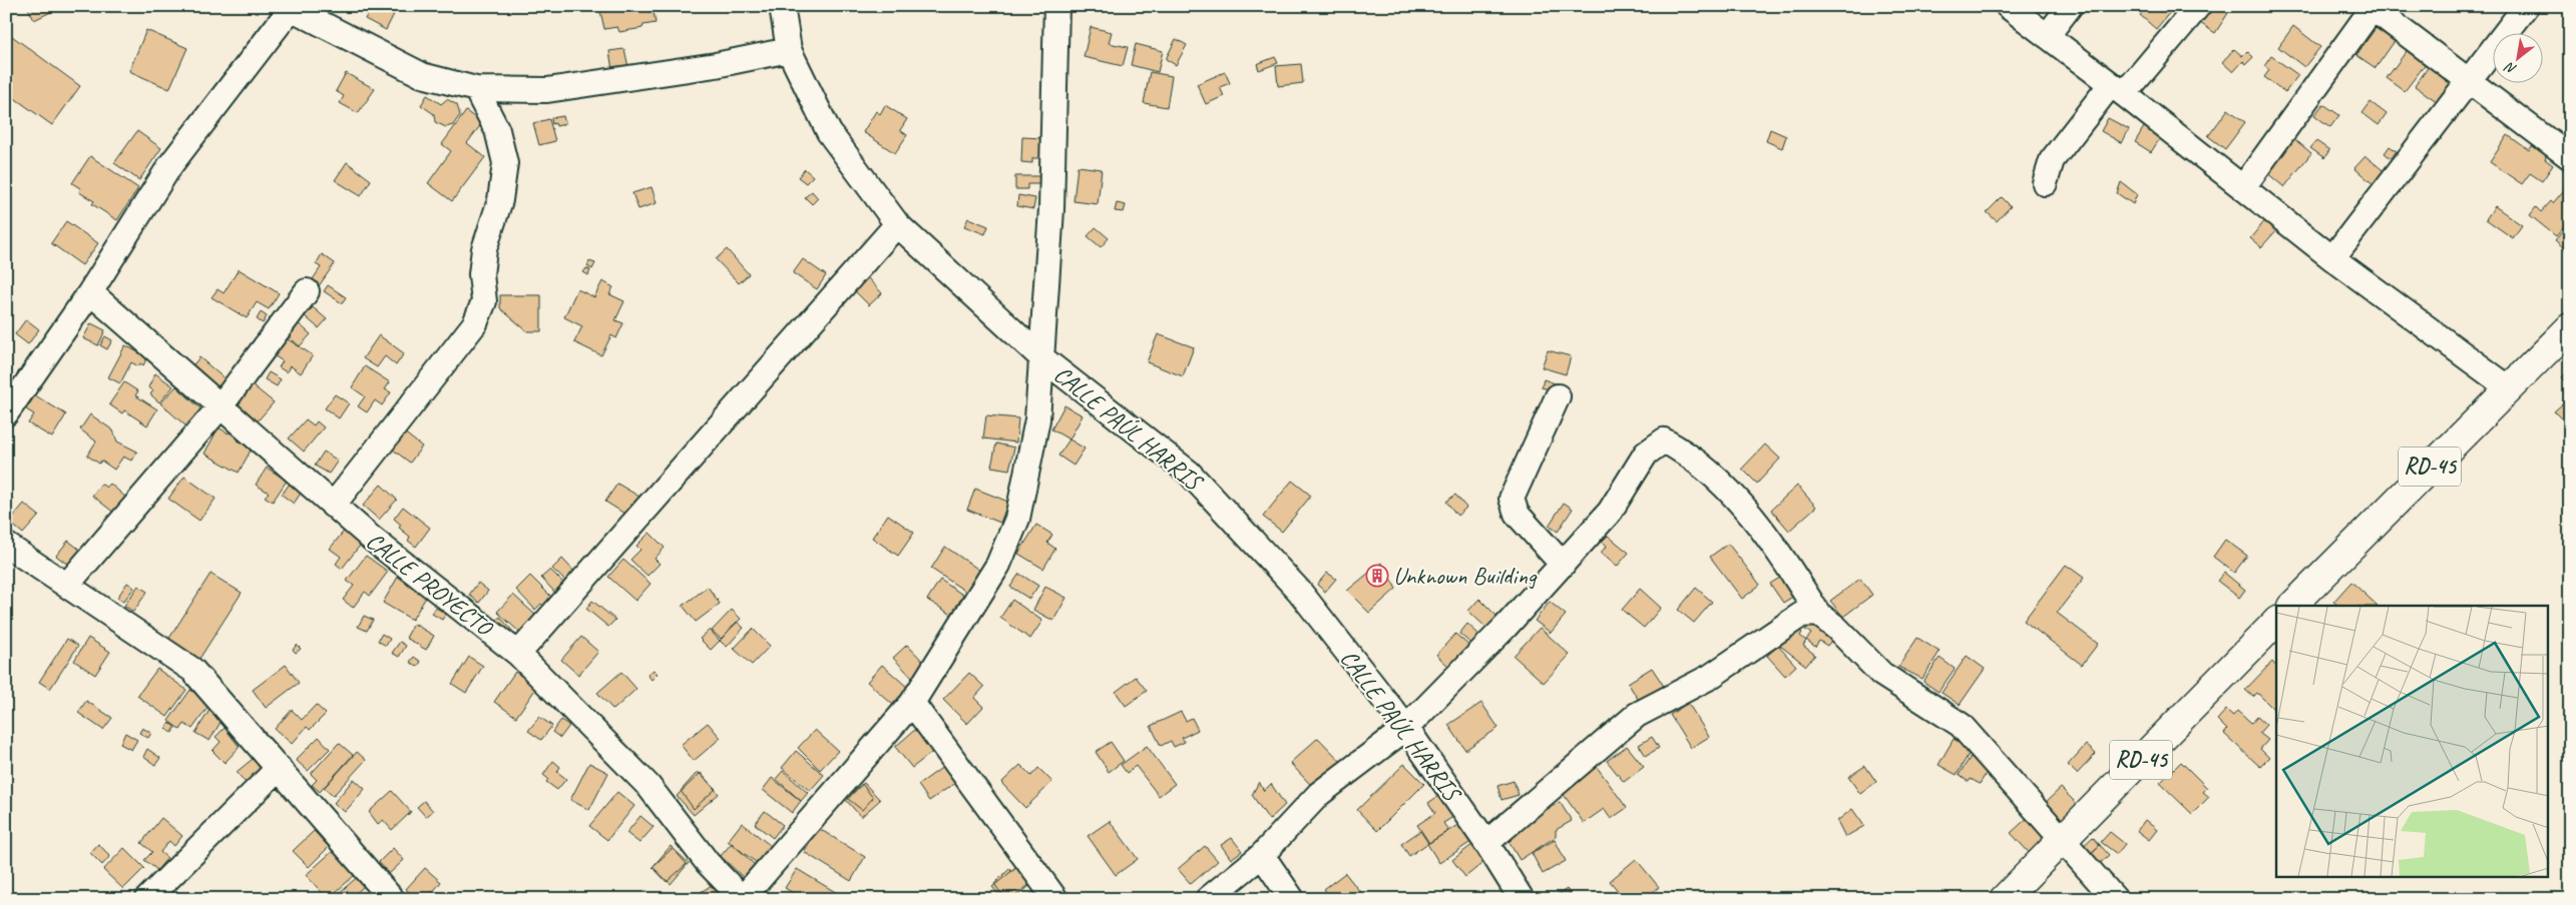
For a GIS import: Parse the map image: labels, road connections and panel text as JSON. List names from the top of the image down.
{
  "streets": {
    "main road": ["RD-45"],
    "street": ["CALLE PAÚL HARRIS", "CALLE PROYECTO"]
  },
  "places": {
    "building": ["Unknown Building"]
  },
  "north": "bottom left"
}
